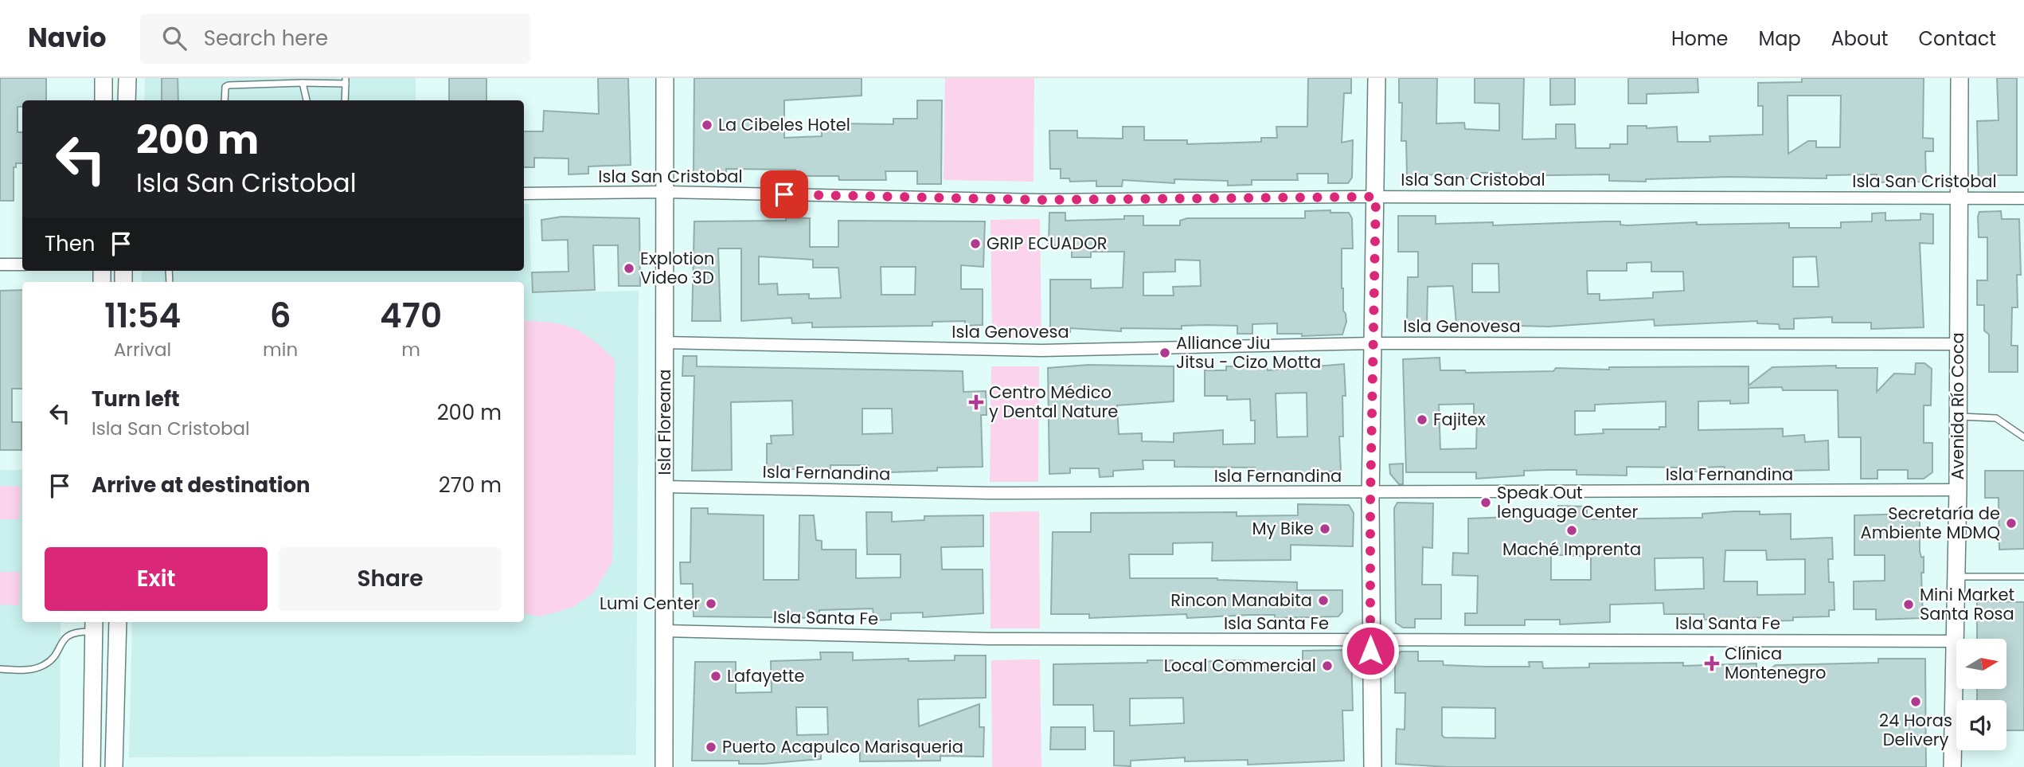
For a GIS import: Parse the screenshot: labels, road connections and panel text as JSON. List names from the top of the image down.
{
  "streets": {
    "street": [
      "Isla San Cristobal",
      "Isla Genovesa",
      "Avenida Río Coca",
      "Isla Floreana",
      "Isla Fernandina",
      "Isla Santa Fe"
    ]
  },
  "crossings": [
    ["Isla San Cristobal", "Avenida Río Coca"],
    ["Isla San Cristobal", "Isla Floreana"],
    ["Isla Genovesa", "Avenida Río Coca"],
    ["Isla Genovesa", "Isla Floreana"],
    ["Avenida Río Coca", "Isla Fernandina"],
    ["Avenida Río Coca", "Isla Santa Fe"],
    ["Isla Floreana", "Isla Fernandina"],
    ["Isla Floreana", "Isla Santa Fe"]
  ],
  "places": {
    "other": [
      "La Cibeles Hotel",
      "GRIP ECUADOR",
      "Explotion Video 3D",
      "Alliance Jiu Jitsu - Cizo Motta",
      "Fajitex",
      "Speak Out lenguage Center",
      "Secretaría de Ambiente MDMQ",
      "My Bike",
      "Maché Imprenta",
      "Rincon Manabita",
      "Lumi Center",
      "Mini Market Santa Rosa",
      "Local Commercial",
      "Lafayette",
      "24 Horas Delivery",
      "Puerto Acapulco Marisqueria"
    ],
    "health": ["Centro Médico y Dental Nature", "Clínica Montenegro"]
  },
  "north": "right",
  "page": {
    "header": "Navio",
    "search": "Search here",
    "nav": [
      "Home",
      "Map",
      "About",
      "Contact"
    ],
    "turn": ["200 m", "Isla San Cristobal"],
    "then": "Then",
    "eta": [
      "11:54",
      "Arrival",
      "6",
      "min",
      "470",
      "m"
    ],
    "list": [
      {
        "name": "Turn left",
        "note": "Isla San Cristobal",
        "value": "200 m"
      },
      {
        "name": "Arrive at destination",
        "value": "270 m"
      }
    ],
    "buttons": ["Exit", "Share"]
  }
}
